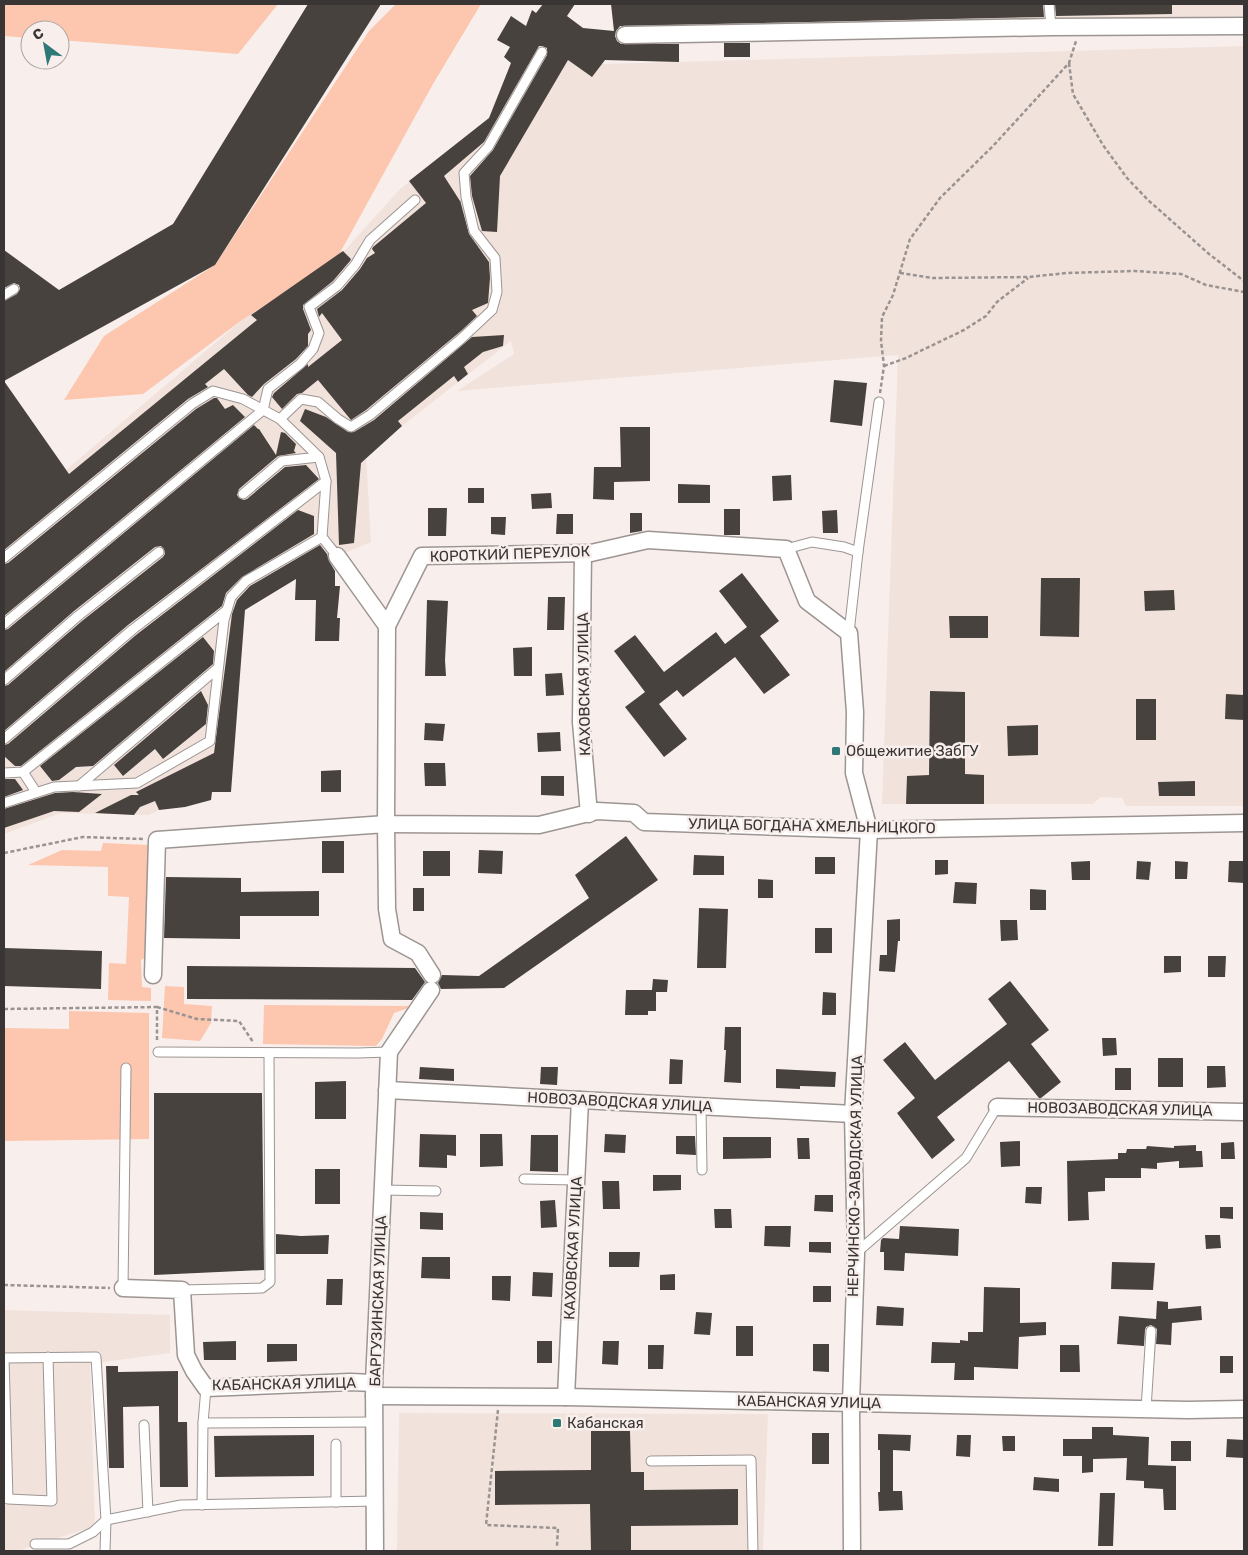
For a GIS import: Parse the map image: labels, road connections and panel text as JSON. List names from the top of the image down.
{
  "streets": {
    "street": [
      "КОРОТКИЙ ПЕРЕУЛОК",
      "КАХОВСКАЯ УЛИЦА",
      "УЛИЦА БОГДАНА ХМЕЛЬНИЦКОГО",
      "НОВОЗАВОДСКАЯ УЛИЦА",
      "НЕРЧИНСКО-ЗАВОДСКАЯ УЛИЦА",
      "БАРГУЗИНСКАЯ УЛИЦА",
      "КАБАНСКАЯ УЛИЦА"
    ]
  },
  "crossings": [
    ["КОРОТКИЙ ПЕРЕУЛОК", "КАХОВСКАЯ УЛИЦА"],
    ["КАХОВСКАЯ УЛИЦА", "УЛИЦА БОГДАНА ХМЕЛЬНИЦКОГО"],
    ["КАХОВСКАЯ УЛИЦА", "НОВОЗАВОДСКАЯ УЛИЦА"],
    ["КАХОВСКАЯ УЛИЦА", "КАБАНСКАЯ УЛИЦА"],
    ["УЛИЦА БОГДАНА ХМЕЛЬНИЦКОГО", "НЕРЧИНСКО-ЗАВОДСКАЯ УЛИЦА"],
    ["НОВОЗАВОДСКАЯ УЛИЦА", "НЕРЧИНСКО-ЗАВОДСКАЯ УЛИЦА"],
    ["НОВОЗАВОДСКАЯ УЛИЦА", "БАРГУЗИНСКАЯ УЛИЦА"],
    ["НЕРЧИНСКО-ЗАВОДСКАЯ УЛИЦА", "КАБАНСКАЯ УЛИЦА"],
    ["БАРГУЗИНСКАЯ УЛИЦА", "КАБАНСКАЯ УЛИЦА"]
  ],
  "places": {
    "transit": ["Общежитие ЗабГУ", "Кабанская"]
  },
  "north": "top left"
}
